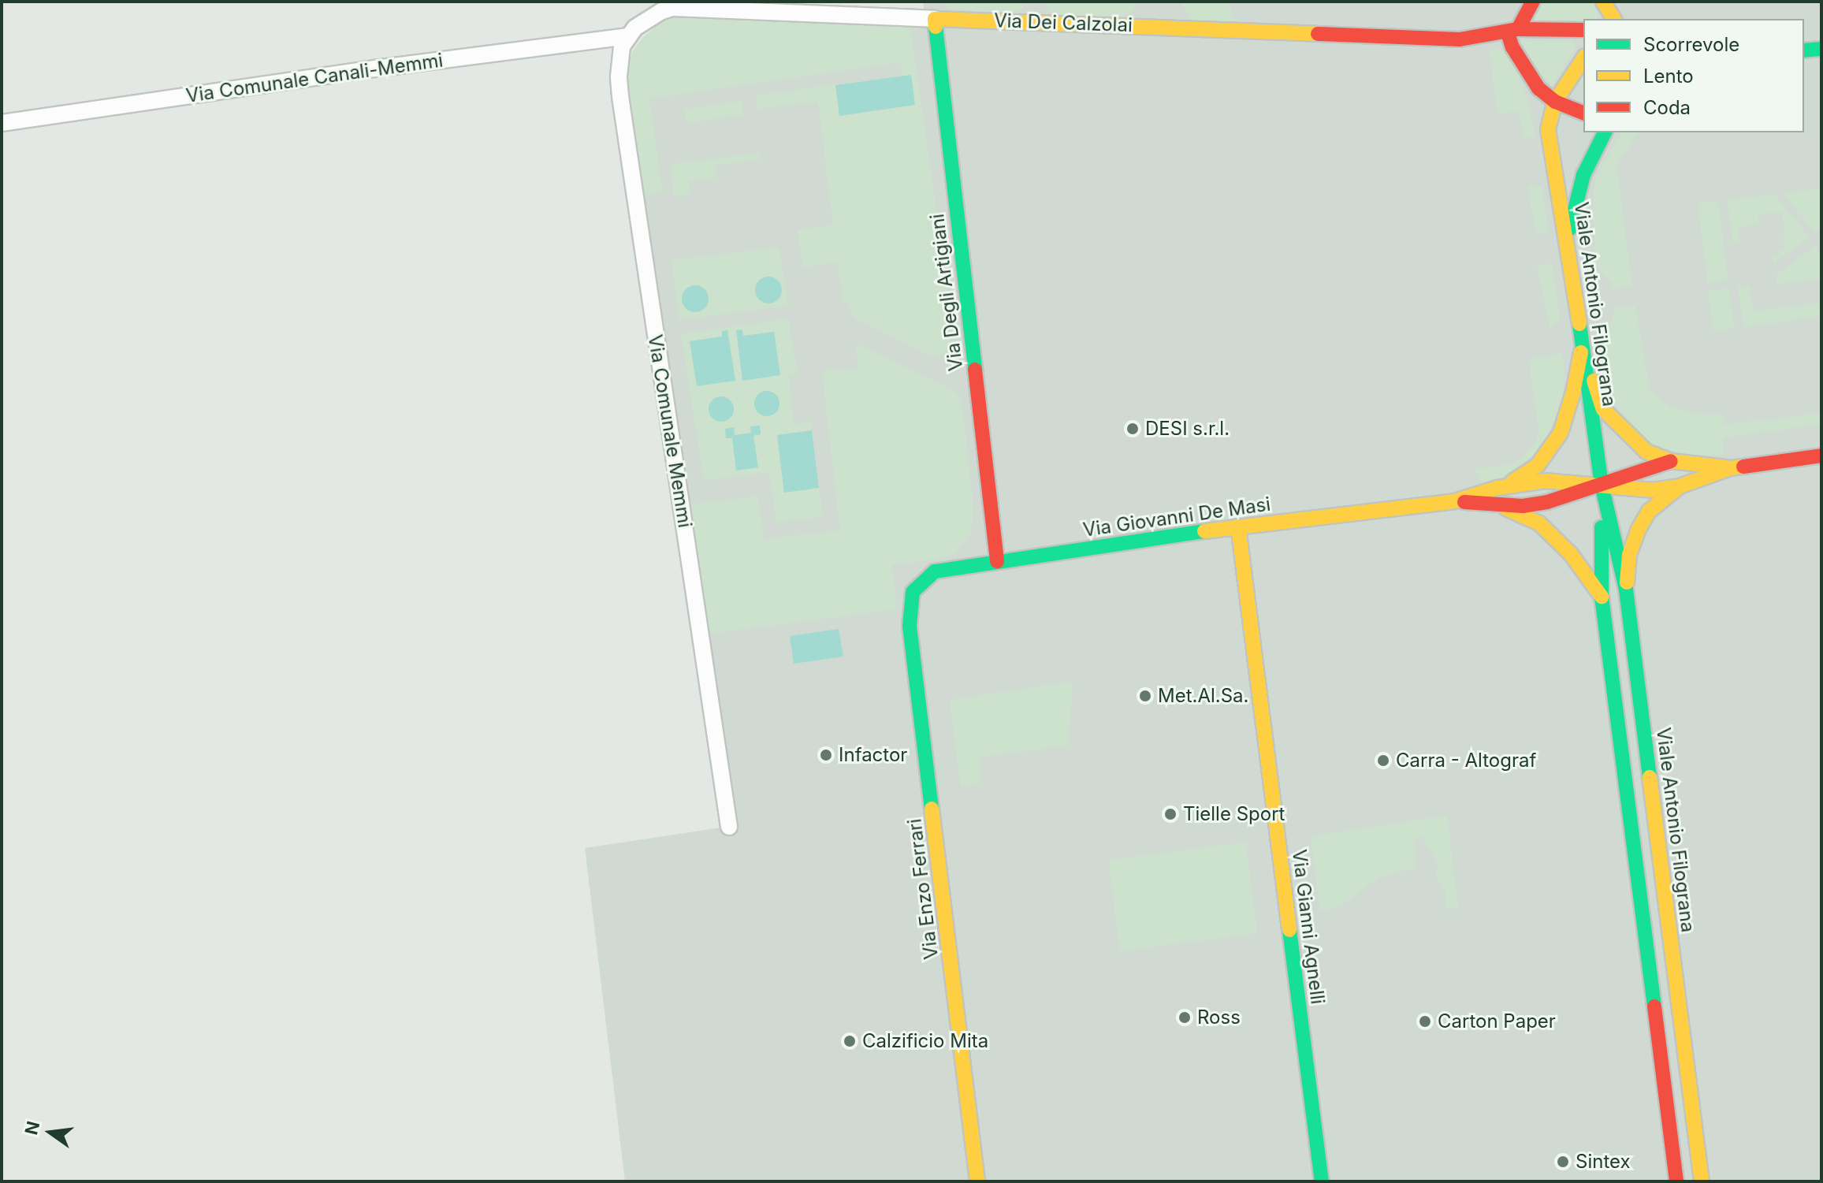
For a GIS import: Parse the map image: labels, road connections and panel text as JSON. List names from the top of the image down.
{
  "streets": {
    "street": [
      "Via Dei Calzolai",
      "Via Comunale Canali-Memmi",
      "Via Degli Artigiani",
      "Viale Antonio Filograna",
      "Via Comunale Memmi",
      "Via Giovanni De Masi",
      "Via Enzo Ferrari",
      "Via Gianni Agnelli"
    ]
  },
  "crossings": [
    ["Via Dei Calzolai", "Via Comunale Canali-Memmi"],
    ["Via Dei Calzolai", "Via Degli Artigiani"],
    ["Via Dei Calzolai", "Via Comunale Memmi"],
    ["Via Comunale Canali-Memmi", "Via Comunale Memmi"],
    ["Via Degli Artigiani", "Via Giovanni De Masi"],
    ["Via Giovanni De Masi", "Via Enzo Ferrari"],
    ["Via Giovanni De Masi", "Via Gianni Agnelli"]
  ],
  "places": [
    "DESI s.r.l.",
    "Met.Al.Sa.",
    "Infactor",
    "Carra - Altograf",
    "Tielle Sport",
    "Ross",
    "Carton Paper",
    "Calzificio Mita",
    "Sintex"
  ],
  "legend": ["Scorrevole", "Lento", "Coda"],
  "north": "left"
}
